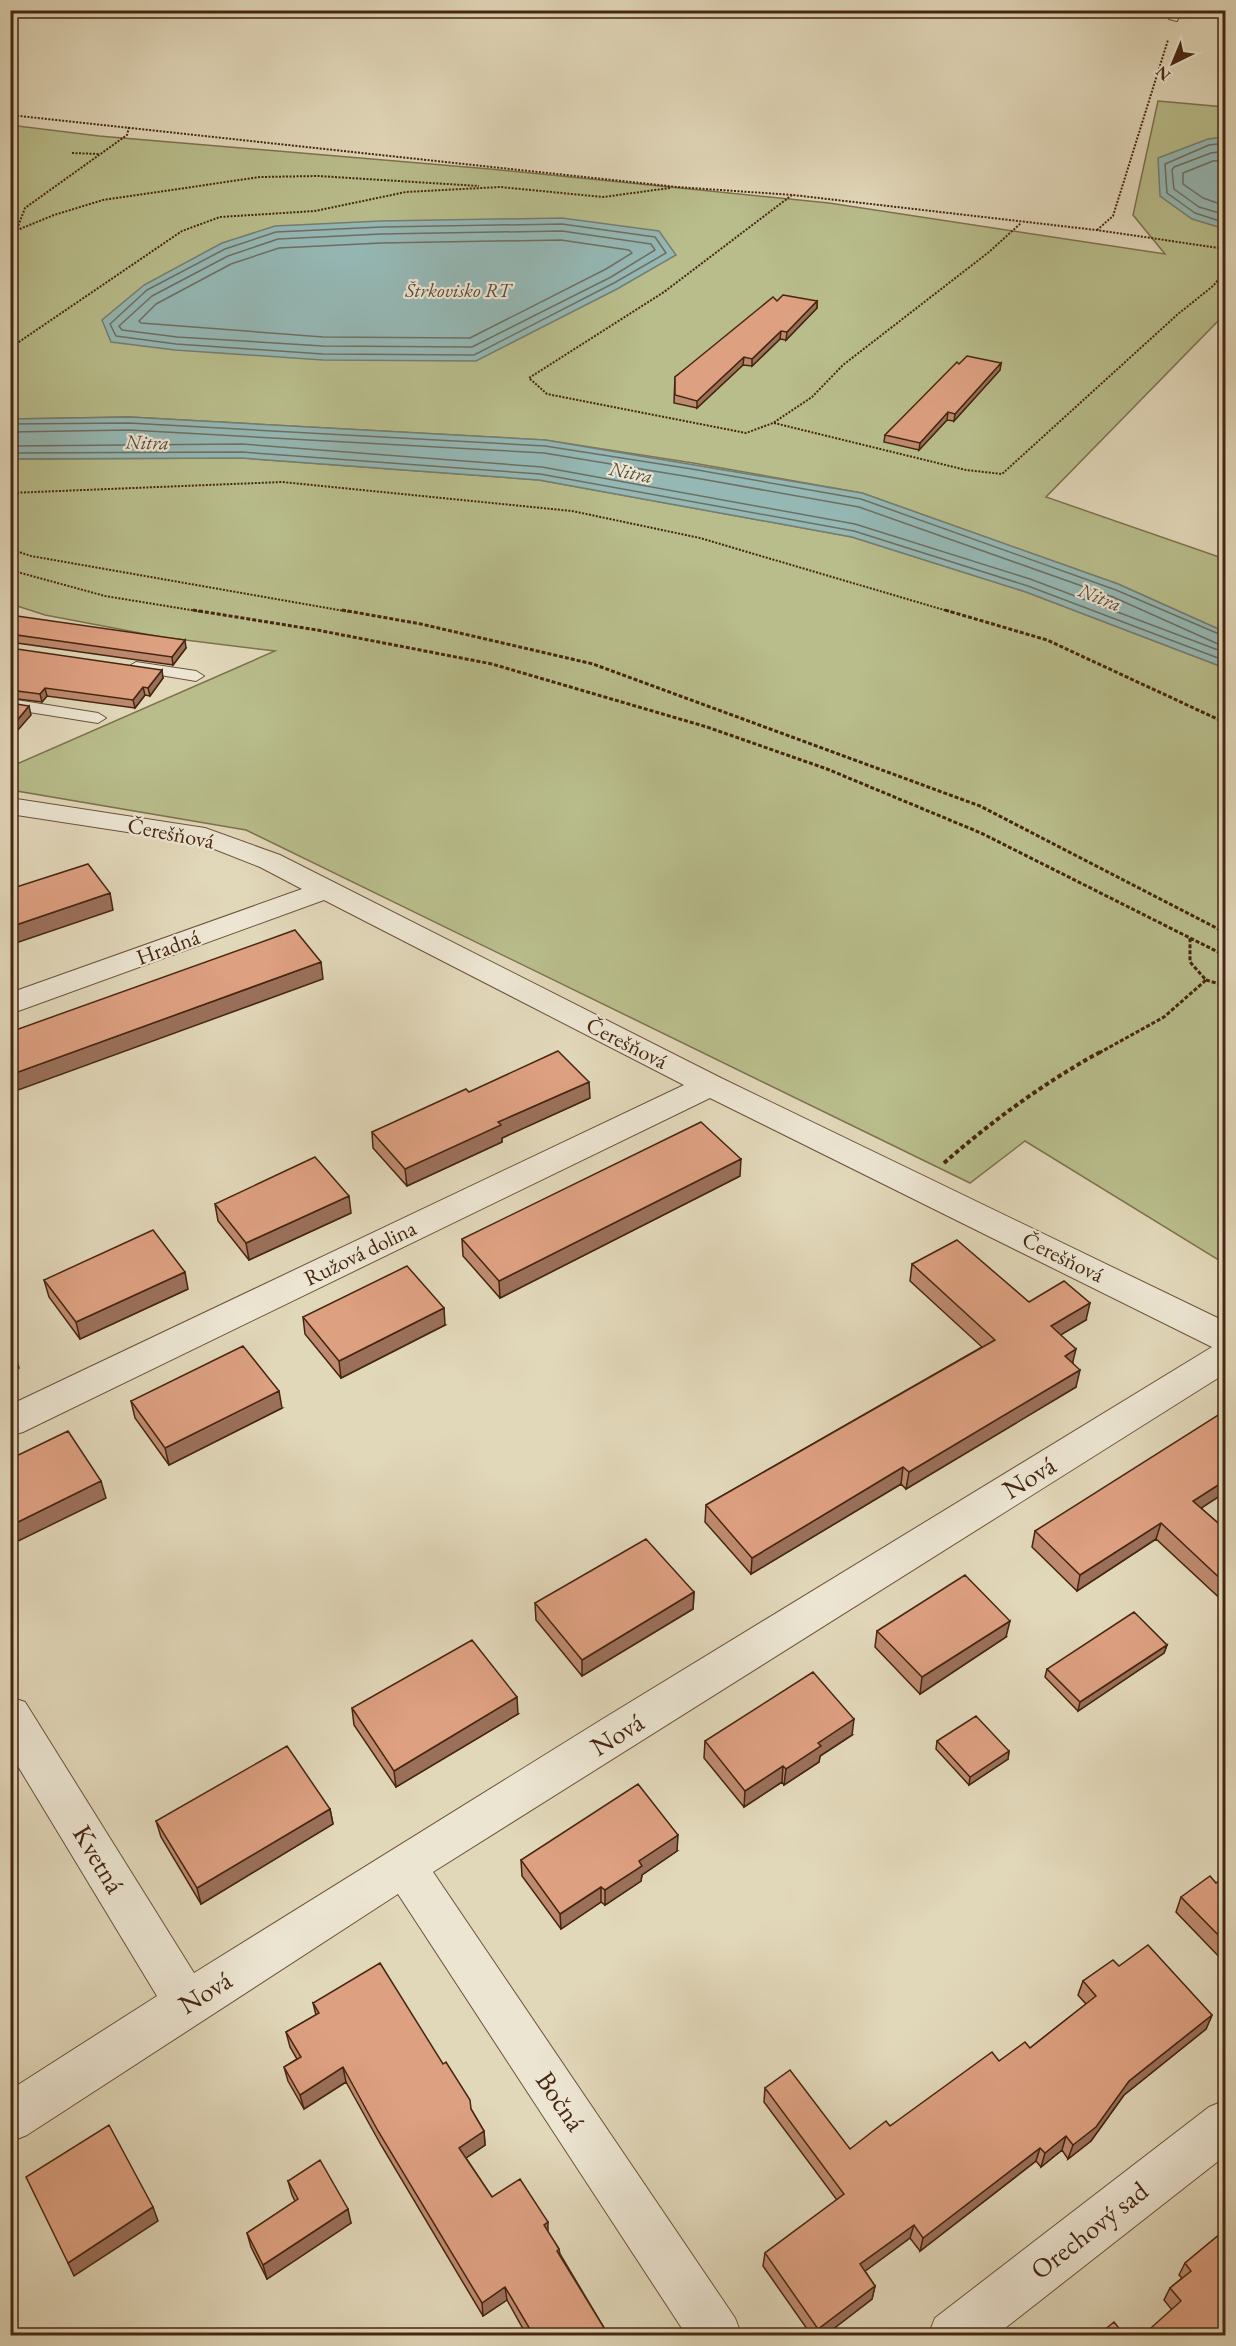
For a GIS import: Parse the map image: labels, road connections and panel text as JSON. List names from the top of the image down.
{
  "streets": {
    "street": [
      "Čerešňová",
      "Hradná",
      "Ružová dolina",
      "Nová",
      "Kvetná",
      "Bočná",
      "Orechový sad"
    ]
  },
  "crossings": [
    ["Čerešňová", "Hradná"],
    ["Čerešňová", "Ružová dolina"],
    ["Nová", "Kvetná"],
    ["Nová", "Bočná"]
  ],
  "water": ["Štrkovisko RT", "Nitra"],
  "north": "bottom left"
}
